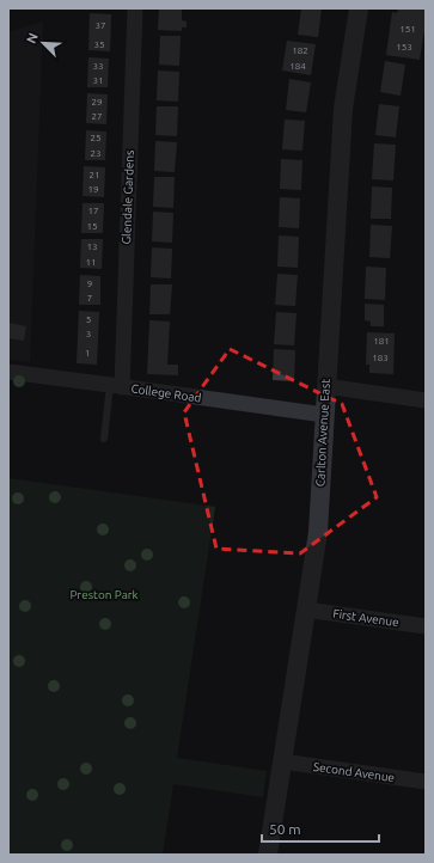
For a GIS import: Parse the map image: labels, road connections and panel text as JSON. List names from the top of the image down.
{
  "streets": {
    "street": [
      "Glendale Gardens",
      "College Road",
      "Carlton Avenue East",
      "First Avenue",
      "Second Avenue"
    ]
  },
  "crossings": [
    ["Glendale Gardens", "College Road"],
    ["College Road", "Carlton Avenue East"],
    ["Carlton Avenue East", "First Avenue"],
    ["Carlton Avenue East", "Second Avenue"]
  ],
  "parks": ["Preston Park"],
  "house_numbers": [
    "37",
    "151",
    "35",
    "153",
    "182",
    "33",
    "184",
    "31",
    "29",
    "27",
    "25",
    "23",
    "21",
    "19",
    "17",
    "15",
    "13",
    "11",
    "9",
    "7",
    "5",
    "3",
    "181",
    "1",
    "183"
  ],
  "scale_bar": "50 m",
  "north": "top left"
}
